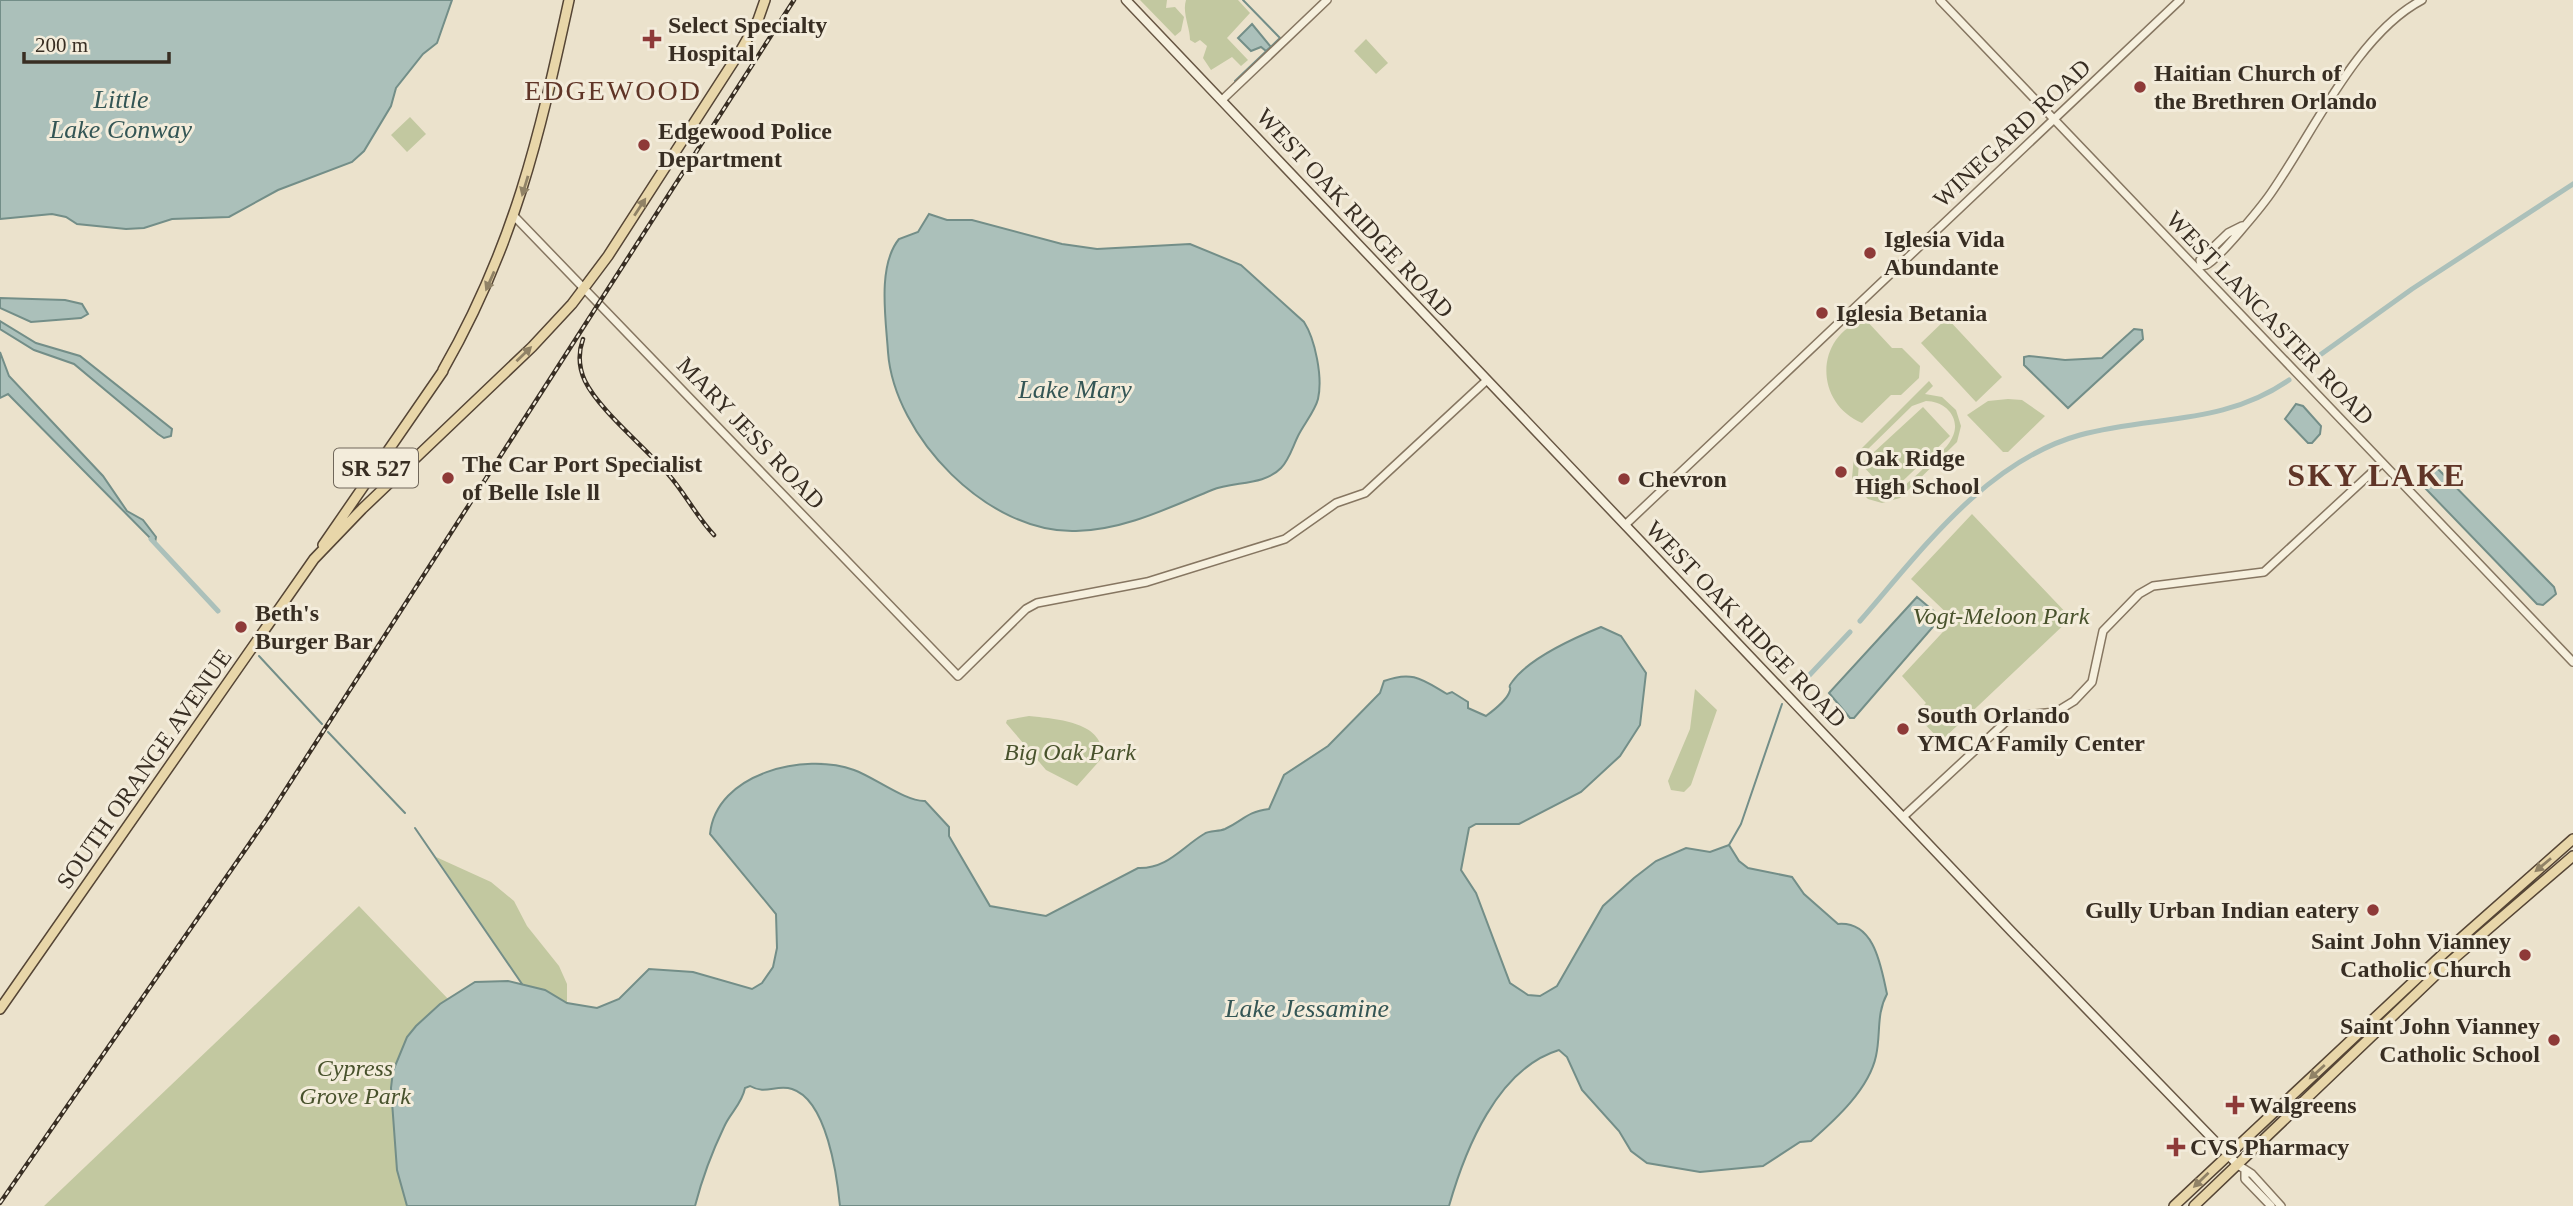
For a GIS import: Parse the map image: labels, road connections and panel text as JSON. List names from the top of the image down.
{
  "streets": {
    "main road": ["WEST OAK RIDGE ROAD", "SR 527", "SOUTH ORANGE AVENUE"],
    "street": ["WINEGARD ROAD", "WEST LANCASTER ROAD", "MARY JESS ROAD"]
  },
  "crossings": [
    ["WINEGARD ROAD", "WEST OAK RIDGE ROAD"],
    ["WINEGARD ROAD", "WEST LANCASTER ROAD"],
    ["WEST OAK RIDGE ROAD", "MARY JESS ROAD"],
    ["MARY JESS ROAD", "SR 527"],
    ["MARY JESS ROAD", "SOUTH ORANGE AVENUE"],
    ["SR 527", "SOUTH ORANGE AVENUE"]
  ],
  "districts": ["EDGEWOOD", "SKY LAKE"],
  "water": ["Little Lake Conway", "Lake Mary", "Lake Jessamine"],
  "parks": ["Vogt-Meloon Park", "Big Oak Park", "Cypress Grove Park"],
  "places": {
    "health": ["Select Specialty Hospital", "Walgreens", "CVS Pharmacy"],
    "other": [
      "Haitian Church of the Brethren Orlando",
      "Edgewood Police Department",
      "Iglesia Vida Abundante",
      "Iglesia Betania",
      "Oak Ridge High School",
      "The Car Port Specialist of Belle Isle ll",
      "Chevron",
      "Beth's Burger Bar",
      "South Orlando YMCA Family Center",
      "Gully Urban Indian eatery",
      "Saint John Vianney Catholic Church",
      "Saint John Vianney Catholic School"
    ]
  },
  "scale_bar": "200 m"
}
